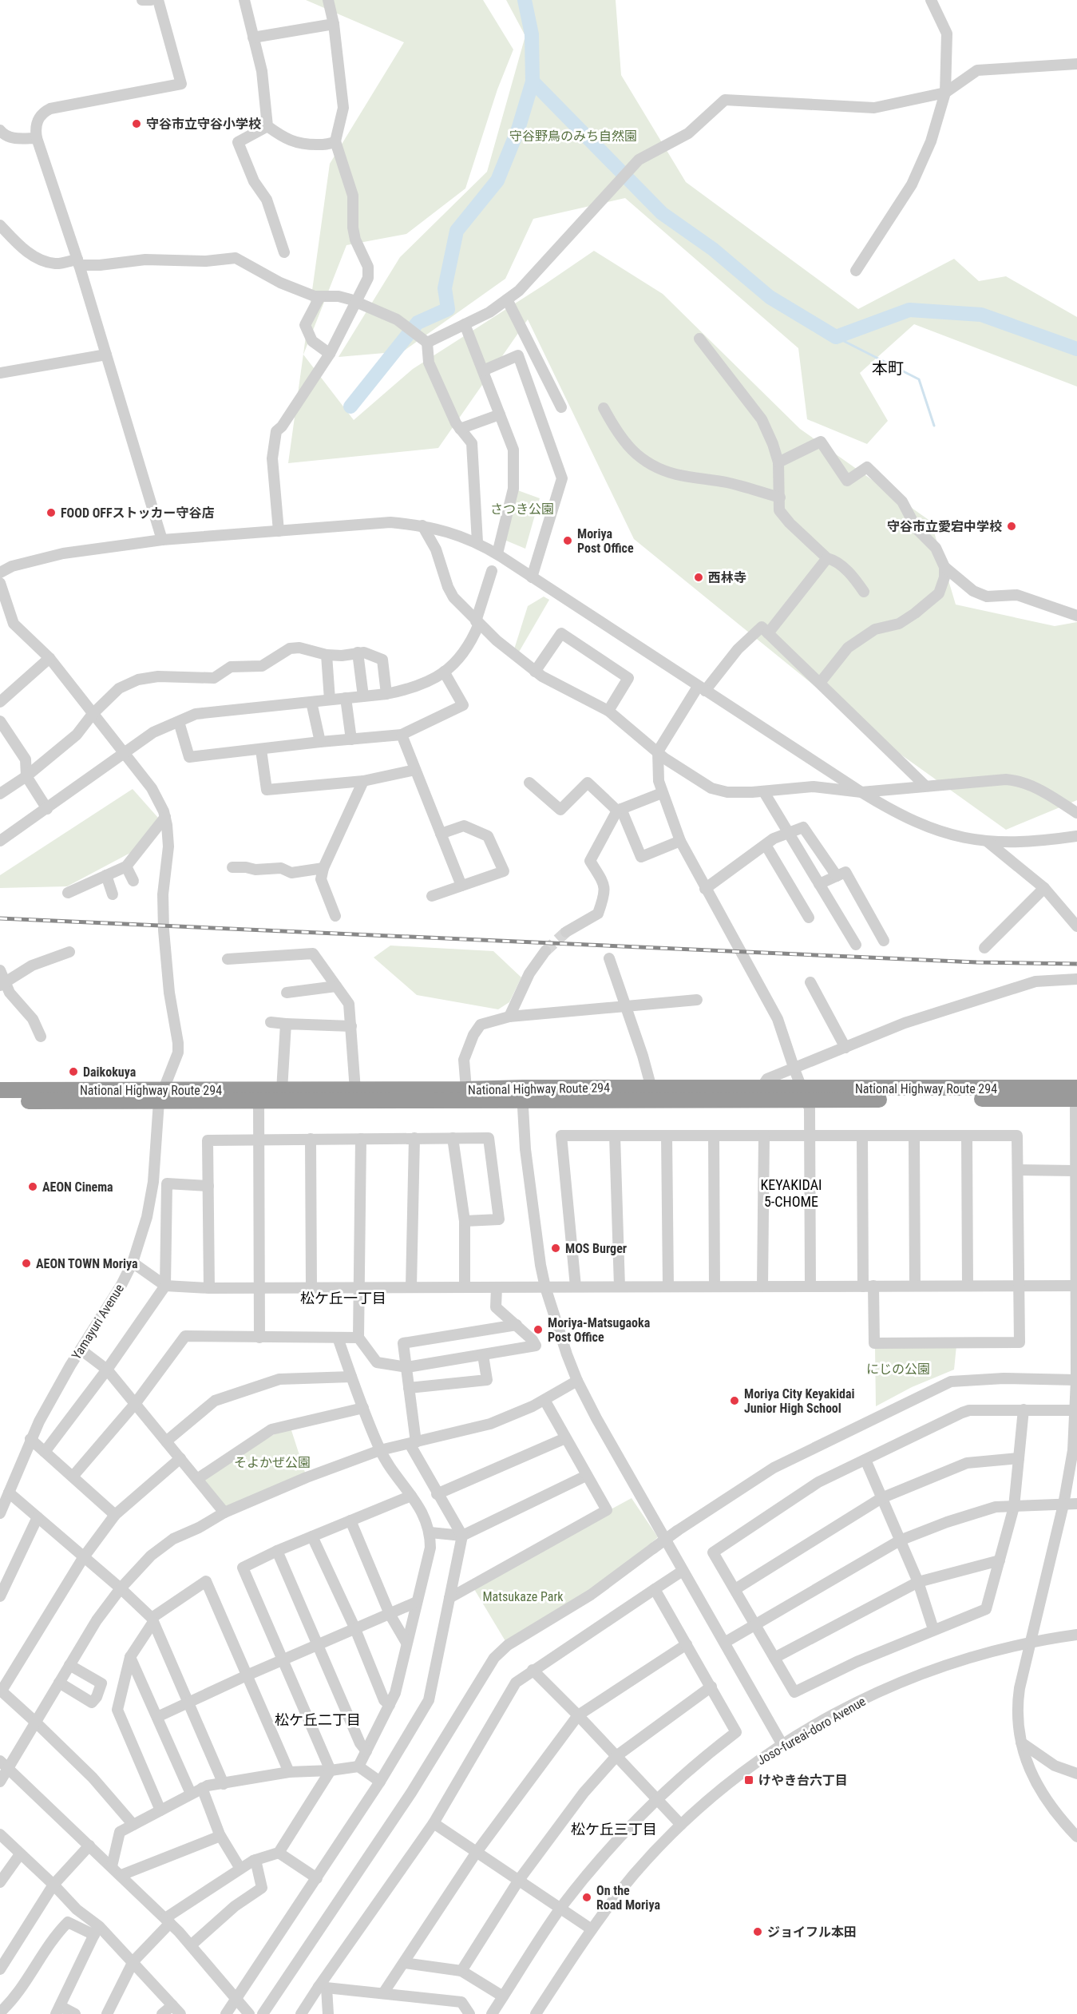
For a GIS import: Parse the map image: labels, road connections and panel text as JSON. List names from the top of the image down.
{
  "streets": {
    "highway": ["National Highway Route 294"],
    "street": ["Yamayuri Avenue", "Joso-fureai-doro Avenue"]
  },
  "crossings": [
    ["National Highway Route 294", "Yamayuri Avenue"]
  ],
  "districts": [
    "本町",
    "KEYAKIDAI 5-CHOME",
    "松ケ丘一丁目",
    "松ケ丘二丁目",
    "松ケ丘三丁目"
  ],
  "parks": [
    "守谷野鳥のみち自然園",
    "さつき公園",
    "にじの公園",
    "そよかぜ公園",
    "Matsukaze Park"
  ],
  "places": {
    "other": [
      "守谷市立守谷小学校",
      "FOOD OFFストッカー守谷店",
      "守谷市立愛宕中学校",
      "Moriya Post Office",
      "西林寺",
      "Daikokuya",
      "AEON Cinema",
      "MOS Burger",
      "AEON TOWN Moriya",
      "Moriya-Matsugaoka Post Office",
      "Moriya City Keyakidai Junior High School",
      "On the Road Moriya",
      "ジョイフル本田"
    ],
    "transit": ["けやき台六丁目"]
  }
}
